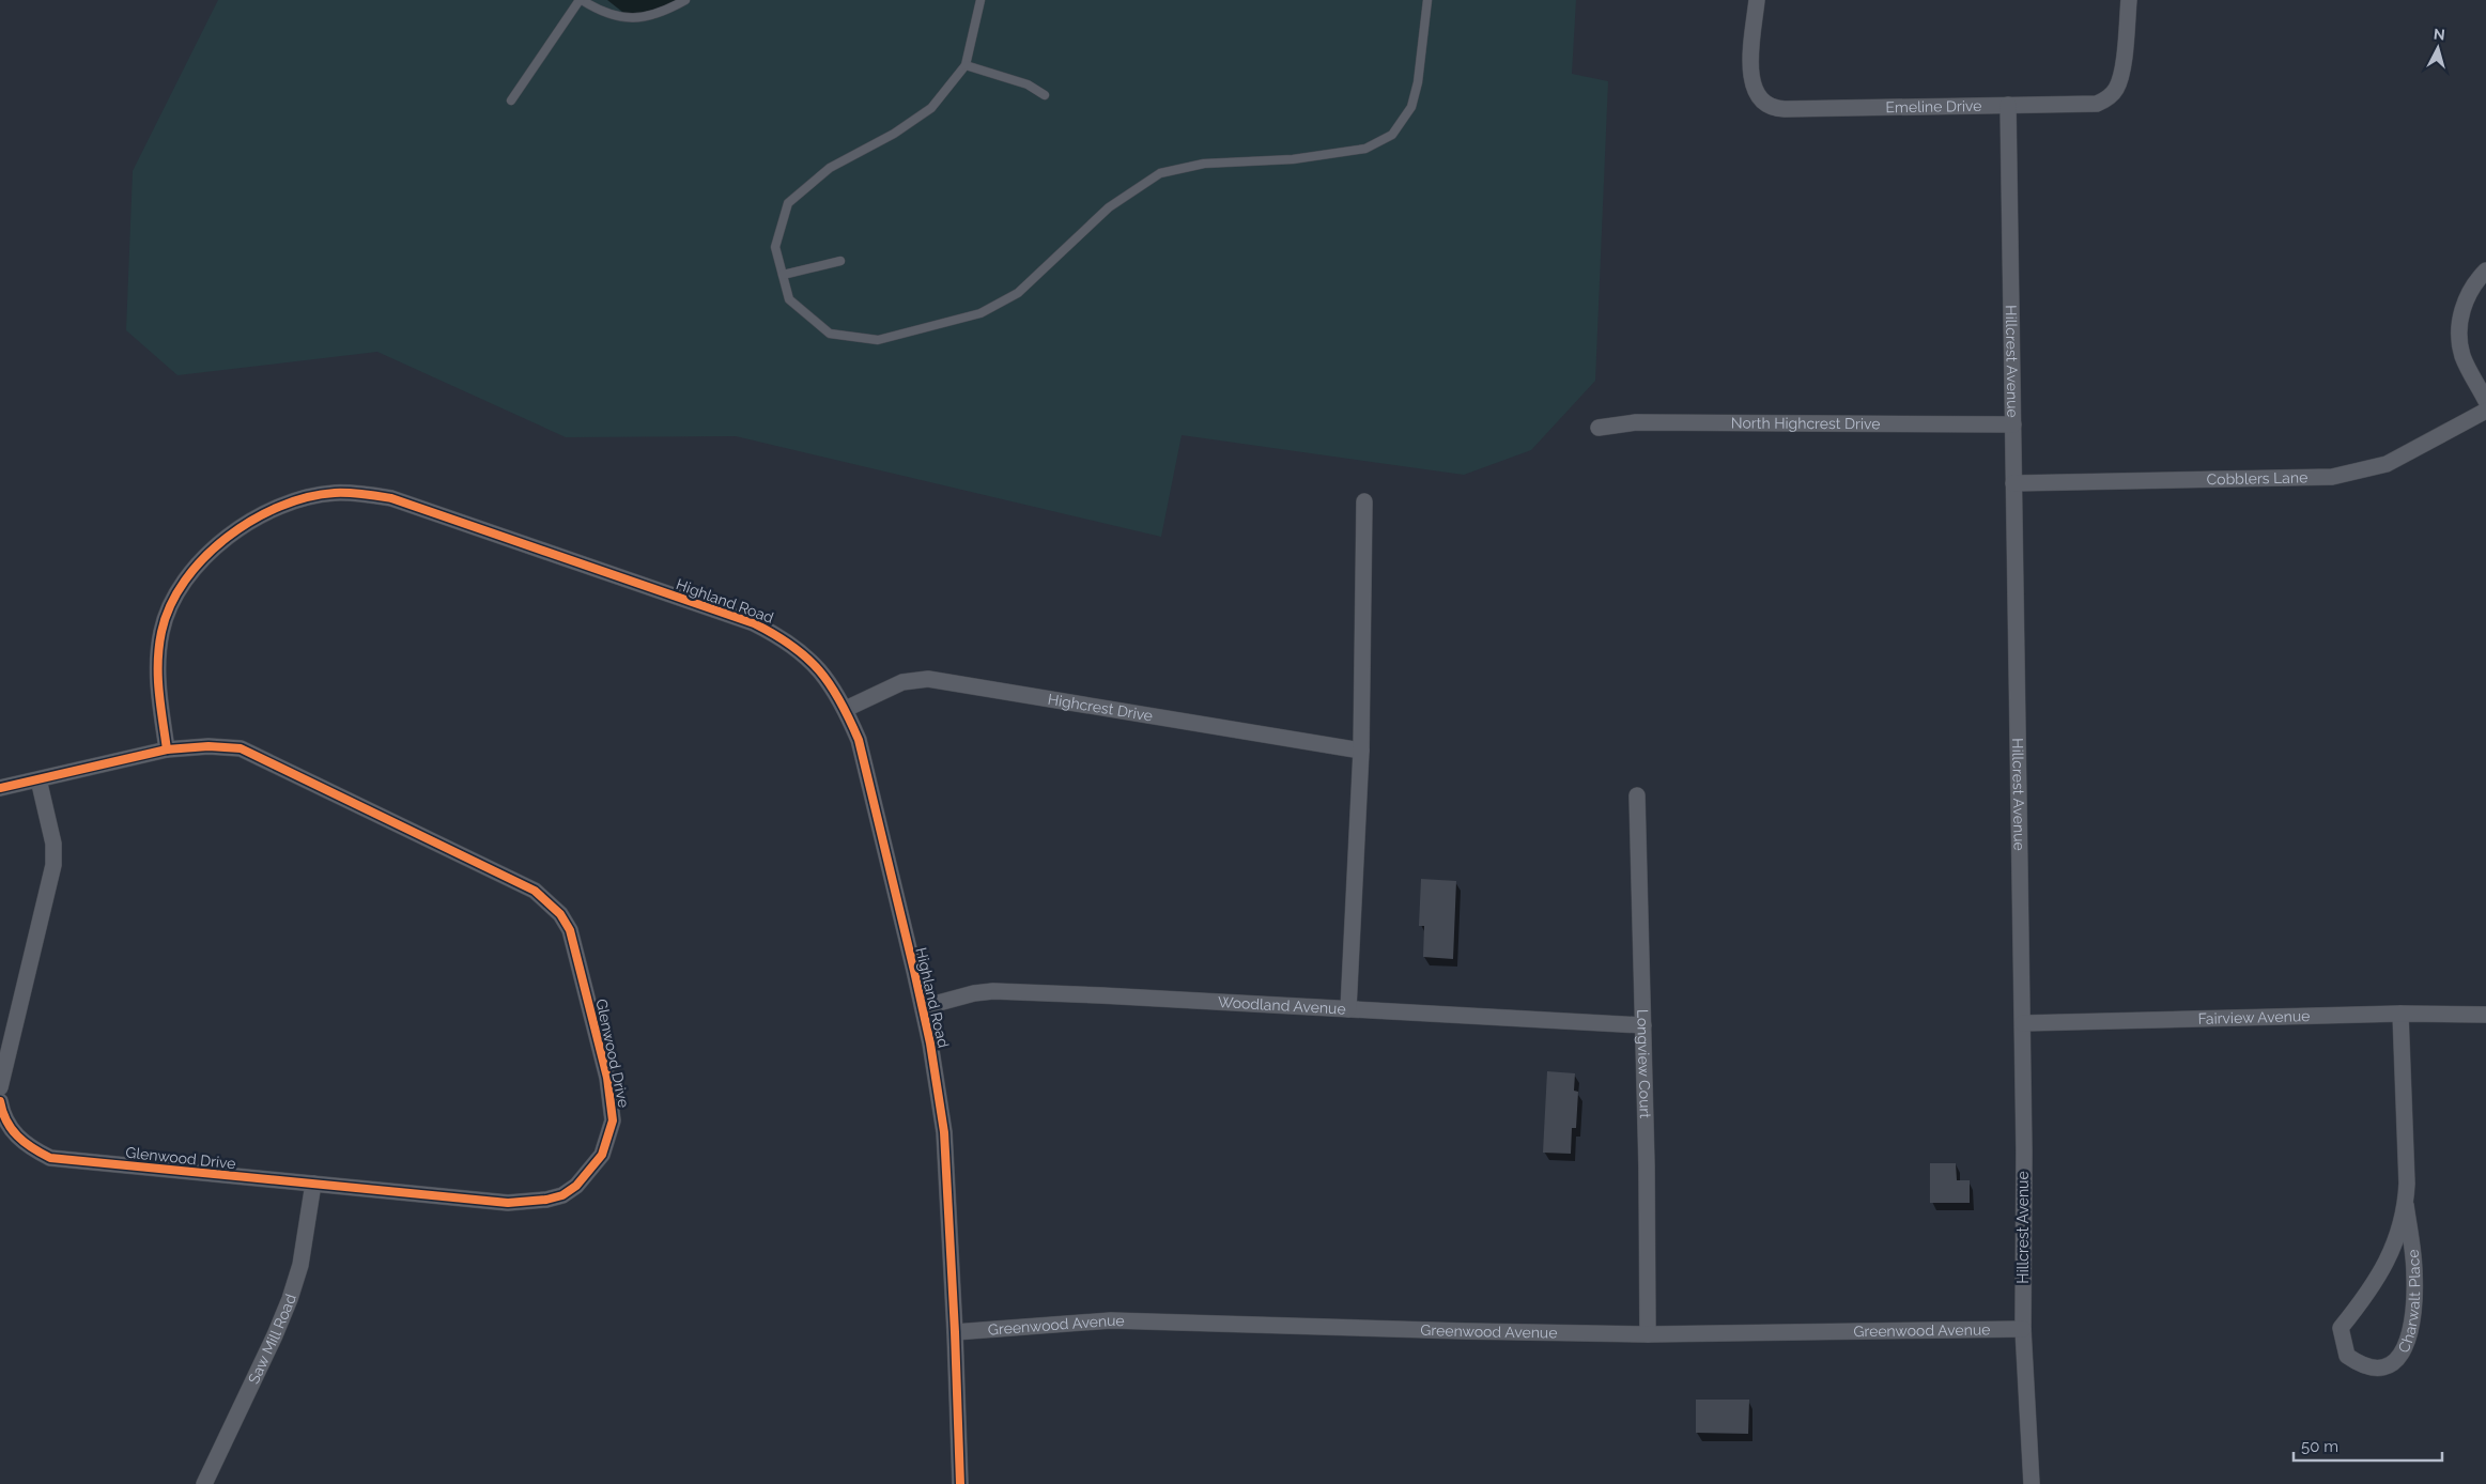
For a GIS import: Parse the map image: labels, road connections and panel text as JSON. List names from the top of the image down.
{
  "streets": {
    "street": [
      "Emeline Drive",
      "Hillcrest Avenue",
      "North Highcrest Drive",
      "Cobblers Lane",
      "Highland Road",
      "Highcrest Drive",
      "Woodland Avenue",
      "Fairview Avenue",
      "Glenwood Drive",
      "Longview Court",
      "Charwalt Place",
      "Greenwood Avenue",
      "Saw Mill Road"
    ]
  },
  "crossings": [
    ["Emeline Drive", "Hillcrest Avenue"],
    ["Hillcrest Avenue", "North Highcrest Drive"],
    ["Hillcrest Avenue", "Cobblers Lane"],
    ["Hillcrest Avenue", "Fairview Avenue"],
    ["Hillcrest Avenue", "Greenwood Avenue"],
    ["Highland Road", "Highcrest Drive"],
    ["Highland Road", "Woodland Avenue"],
    ["Highland Road", "Glenwood Drive"],
    ["Highland Road", "Greenwood Avenue"],
    ["Woodland Avenue", "Longview Court"],
    ["Fairview Avenue", "Charwalt Place"],
    ["Glenwood Drive", "Saw Mill Road"],
    ["Longview Court", "Greenwood Avenue"]
  ],
  "scale_bar": "50 m",
  "north": "top"
}
